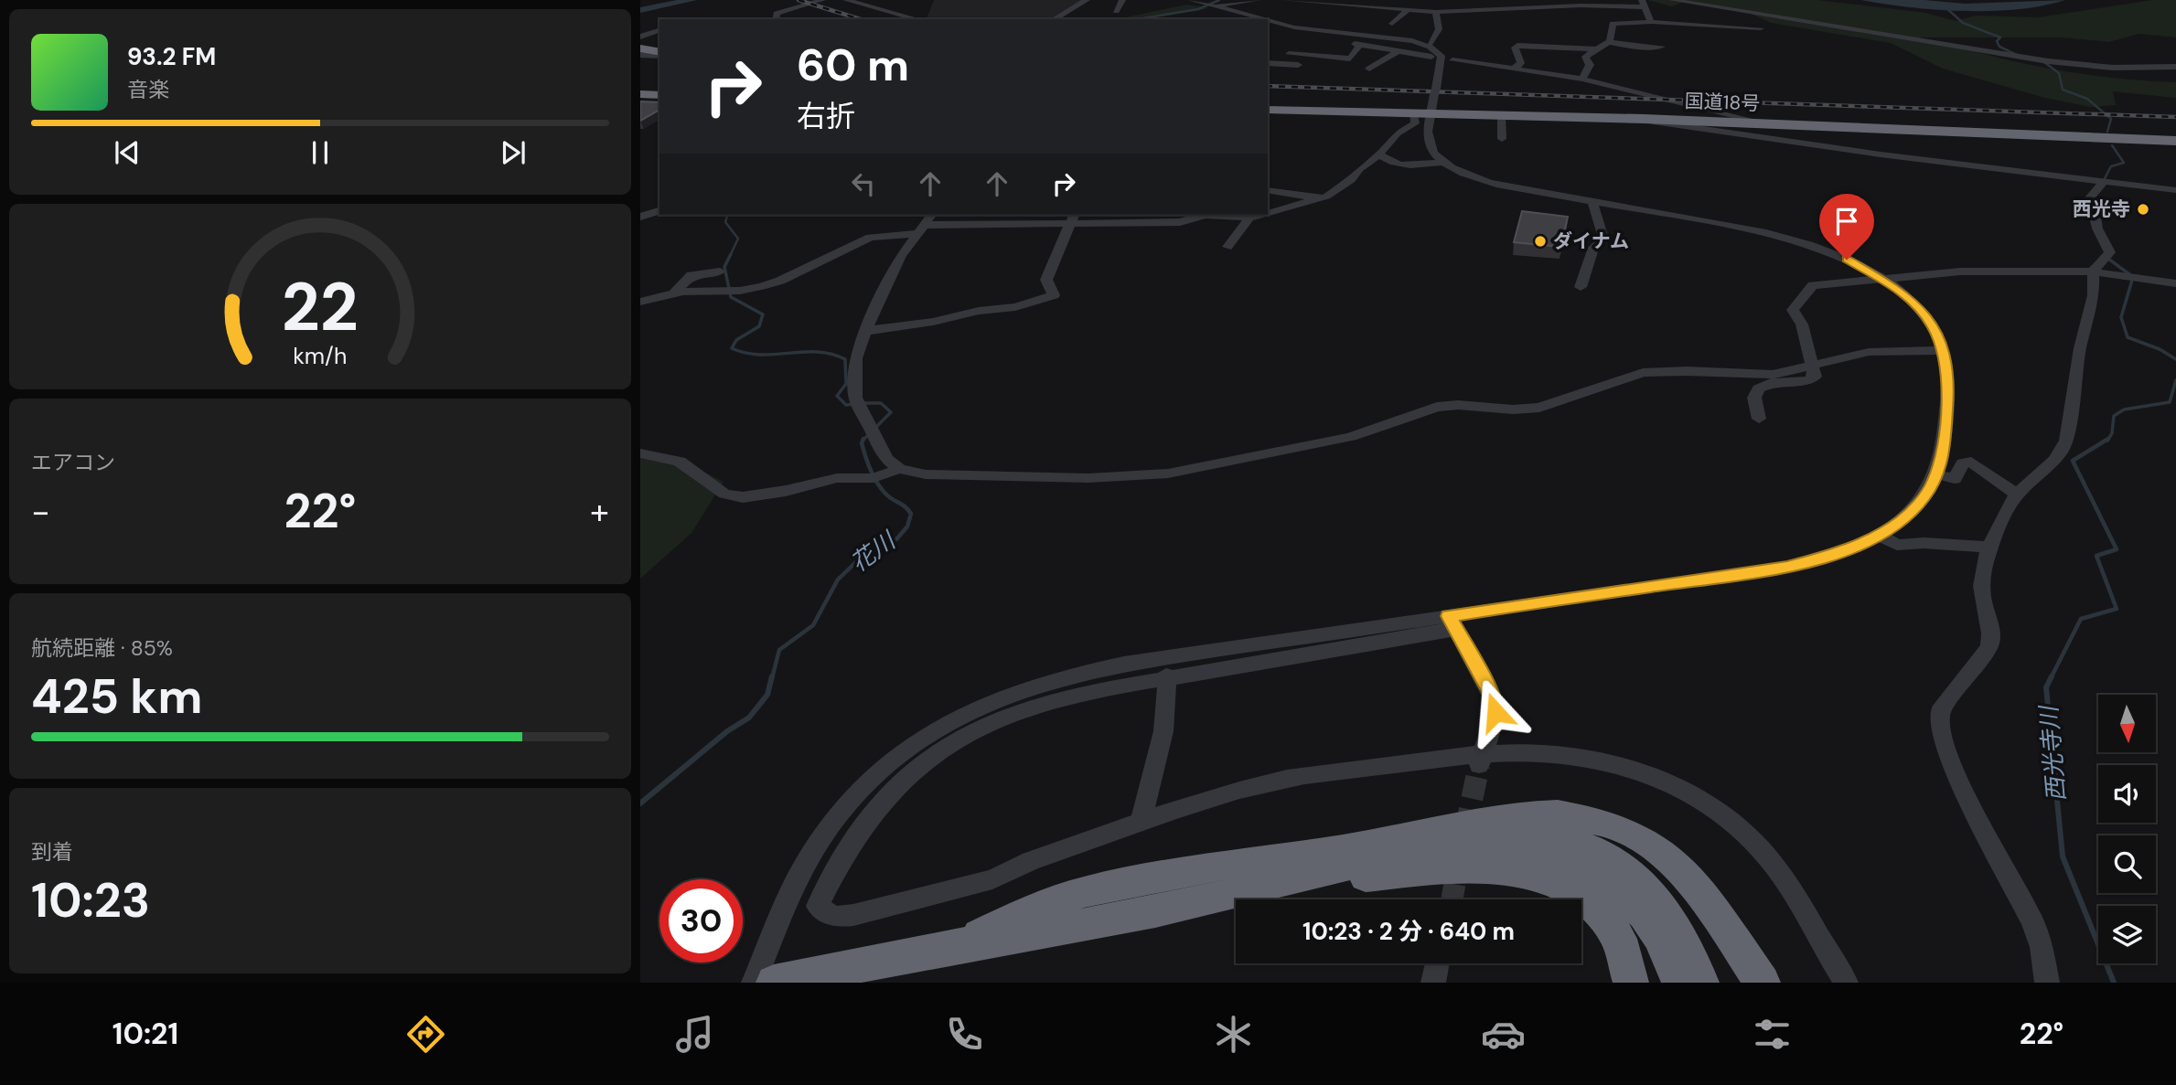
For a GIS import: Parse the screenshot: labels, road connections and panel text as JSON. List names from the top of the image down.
{
  "streets": {
    "highway": ["国道18号"]
  },
  "water": ["花川", "西光寺川"],
  "places": ["西光寺", "ダイナム"],
  "north": "bottom",
  "page": {
    "turn": ["60 m", "右折"],
    "song": ["93.2 FM", "音楽"],
    "tile": [
      "エアコン",
      ["航続距離 · 85%", "425 km"],
      ["到着", "10:23"]
    ],
    "heat": ["−", "22°", "+"],
    "limit": "30",
    "trip": "10:23 · 2 分 · 640 m",
    "tabs": ["10:21", "22°"],
    "gauge": ["22", "km/h"]
  }
}
